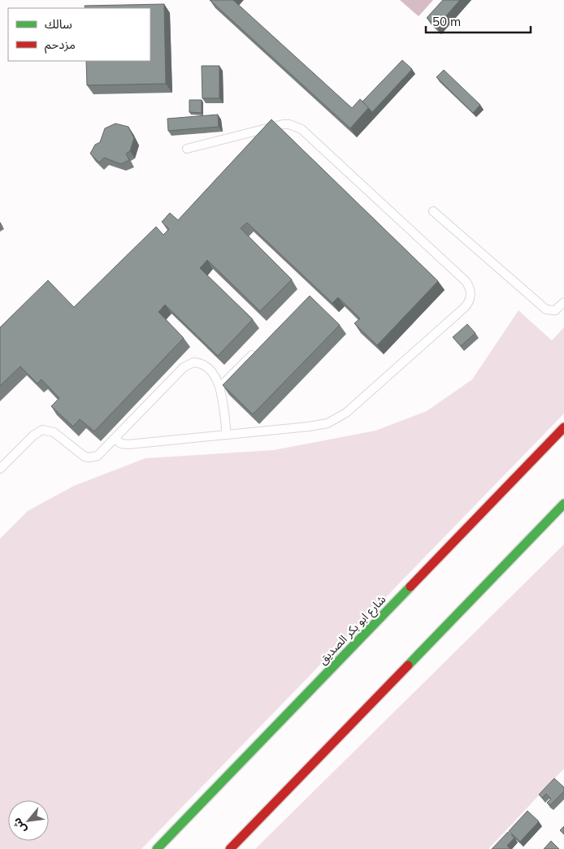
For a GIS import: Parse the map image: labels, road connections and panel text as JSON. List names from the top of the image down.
{
  "streets": {
    "main road": ["شارع ابو بكر الصديق"]
  },
  "legend": ["سالك", "مزدحم"],
  "scale_bar": "50 m",
  "north": "bottom left"
}
